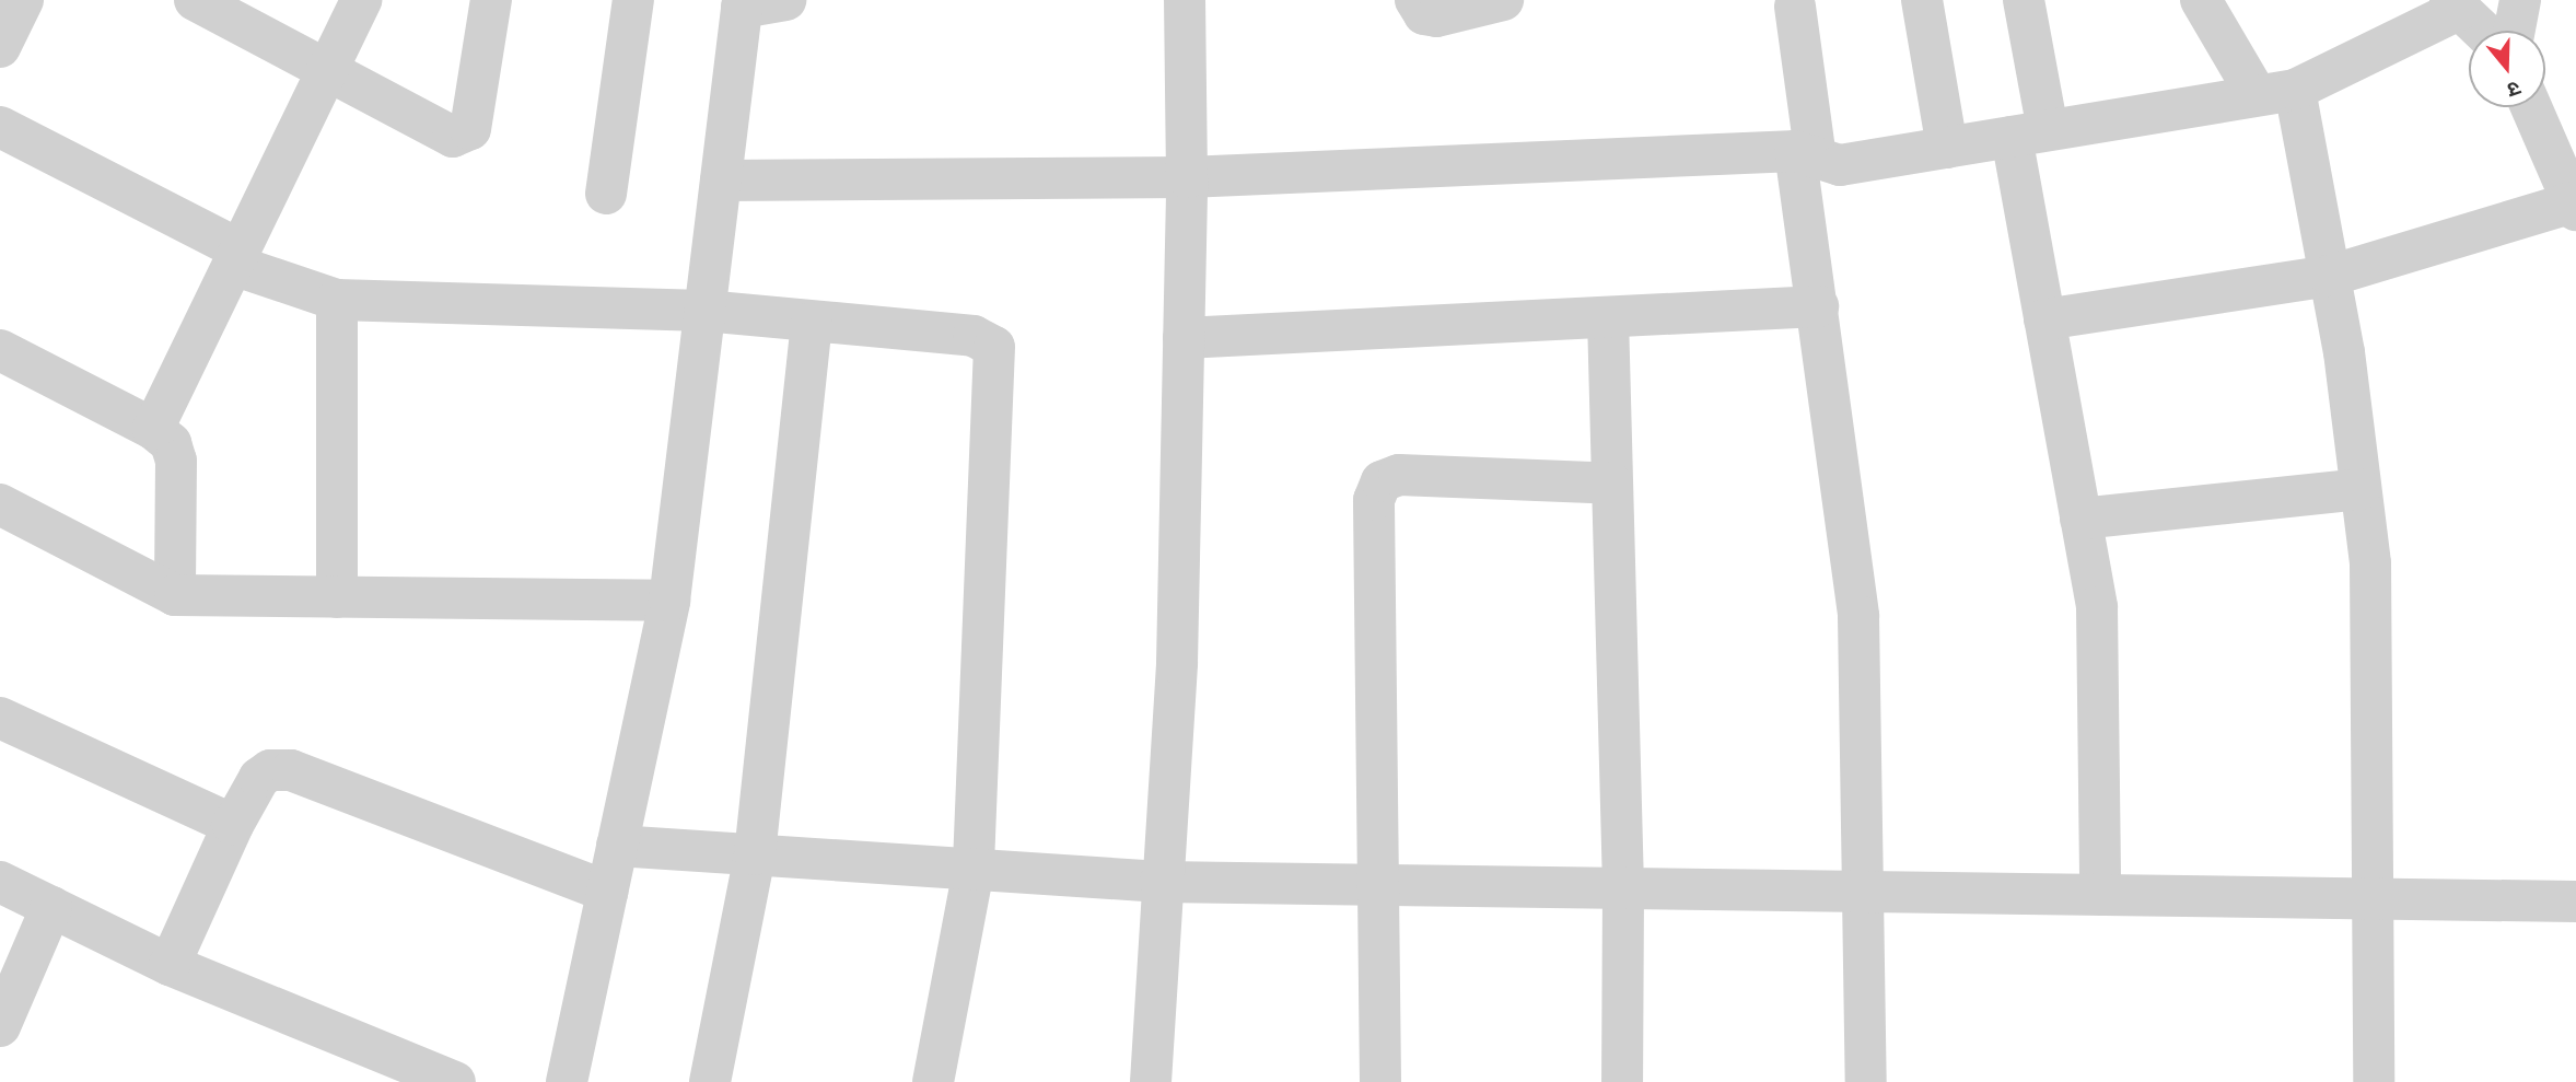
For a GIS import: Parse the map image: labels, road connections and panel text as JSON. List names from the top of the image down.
{
  "north": "bottom"
}
